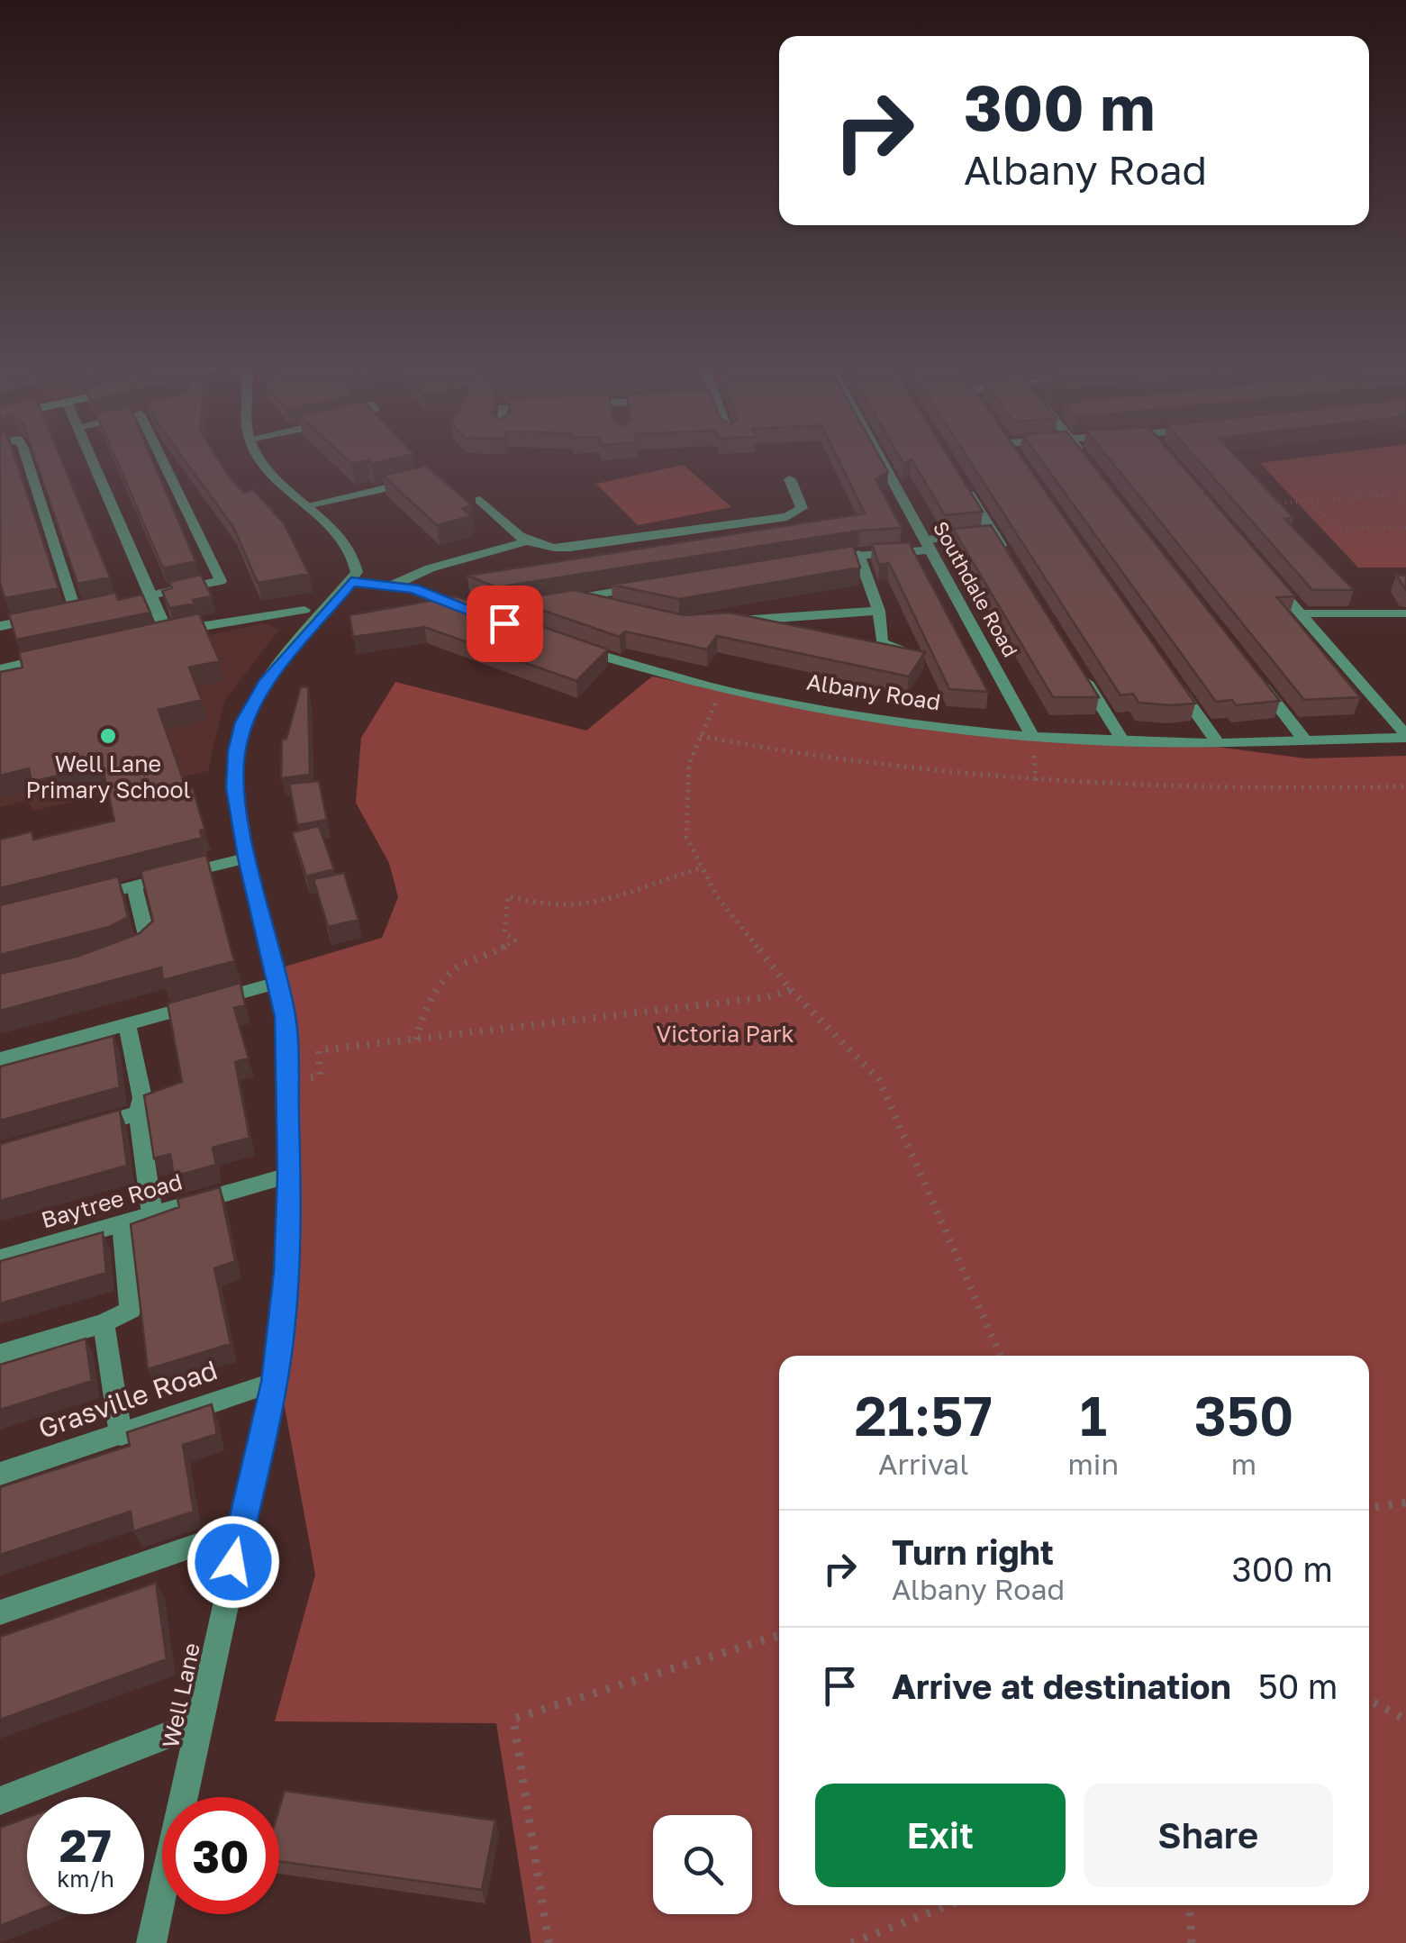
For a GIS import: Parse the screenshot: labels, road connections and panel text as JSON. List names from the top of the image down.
{
  "streets": {
    "street": [
      "Southdale Road",
      "Albany Road",
      "Baytree Road",
      "Grasville Road",
      "Well Lane"
    ]
  },
  "crossings": [
    ["Southdale Road", "Albany Road"],
    ["Baytree Road", "Well Lane"],
    ["Grasville Road", "Well Lane"]
  ],
  "parks": ["Victoria Park"],
  "places": ["Well Lane Primary School"],
  "page": {
    "turn": ["300 m", "Albany Road"],
    "eta": [
      "21:57",
      "Arrival",
      "1",
      "min",
      "350",
      "m"
    ],
    "list": [
      {
        "name": "Turn right",
        "note": "Albany Road",
        "value": "300 m"
      },
      {
        "name": "Arrive at destination",
        "value": "50 m"
      }
    ],
    "buttons": ["Exit", "Share"],
    "speed": "27 km/h",
    "limit": "30"
  }
}
